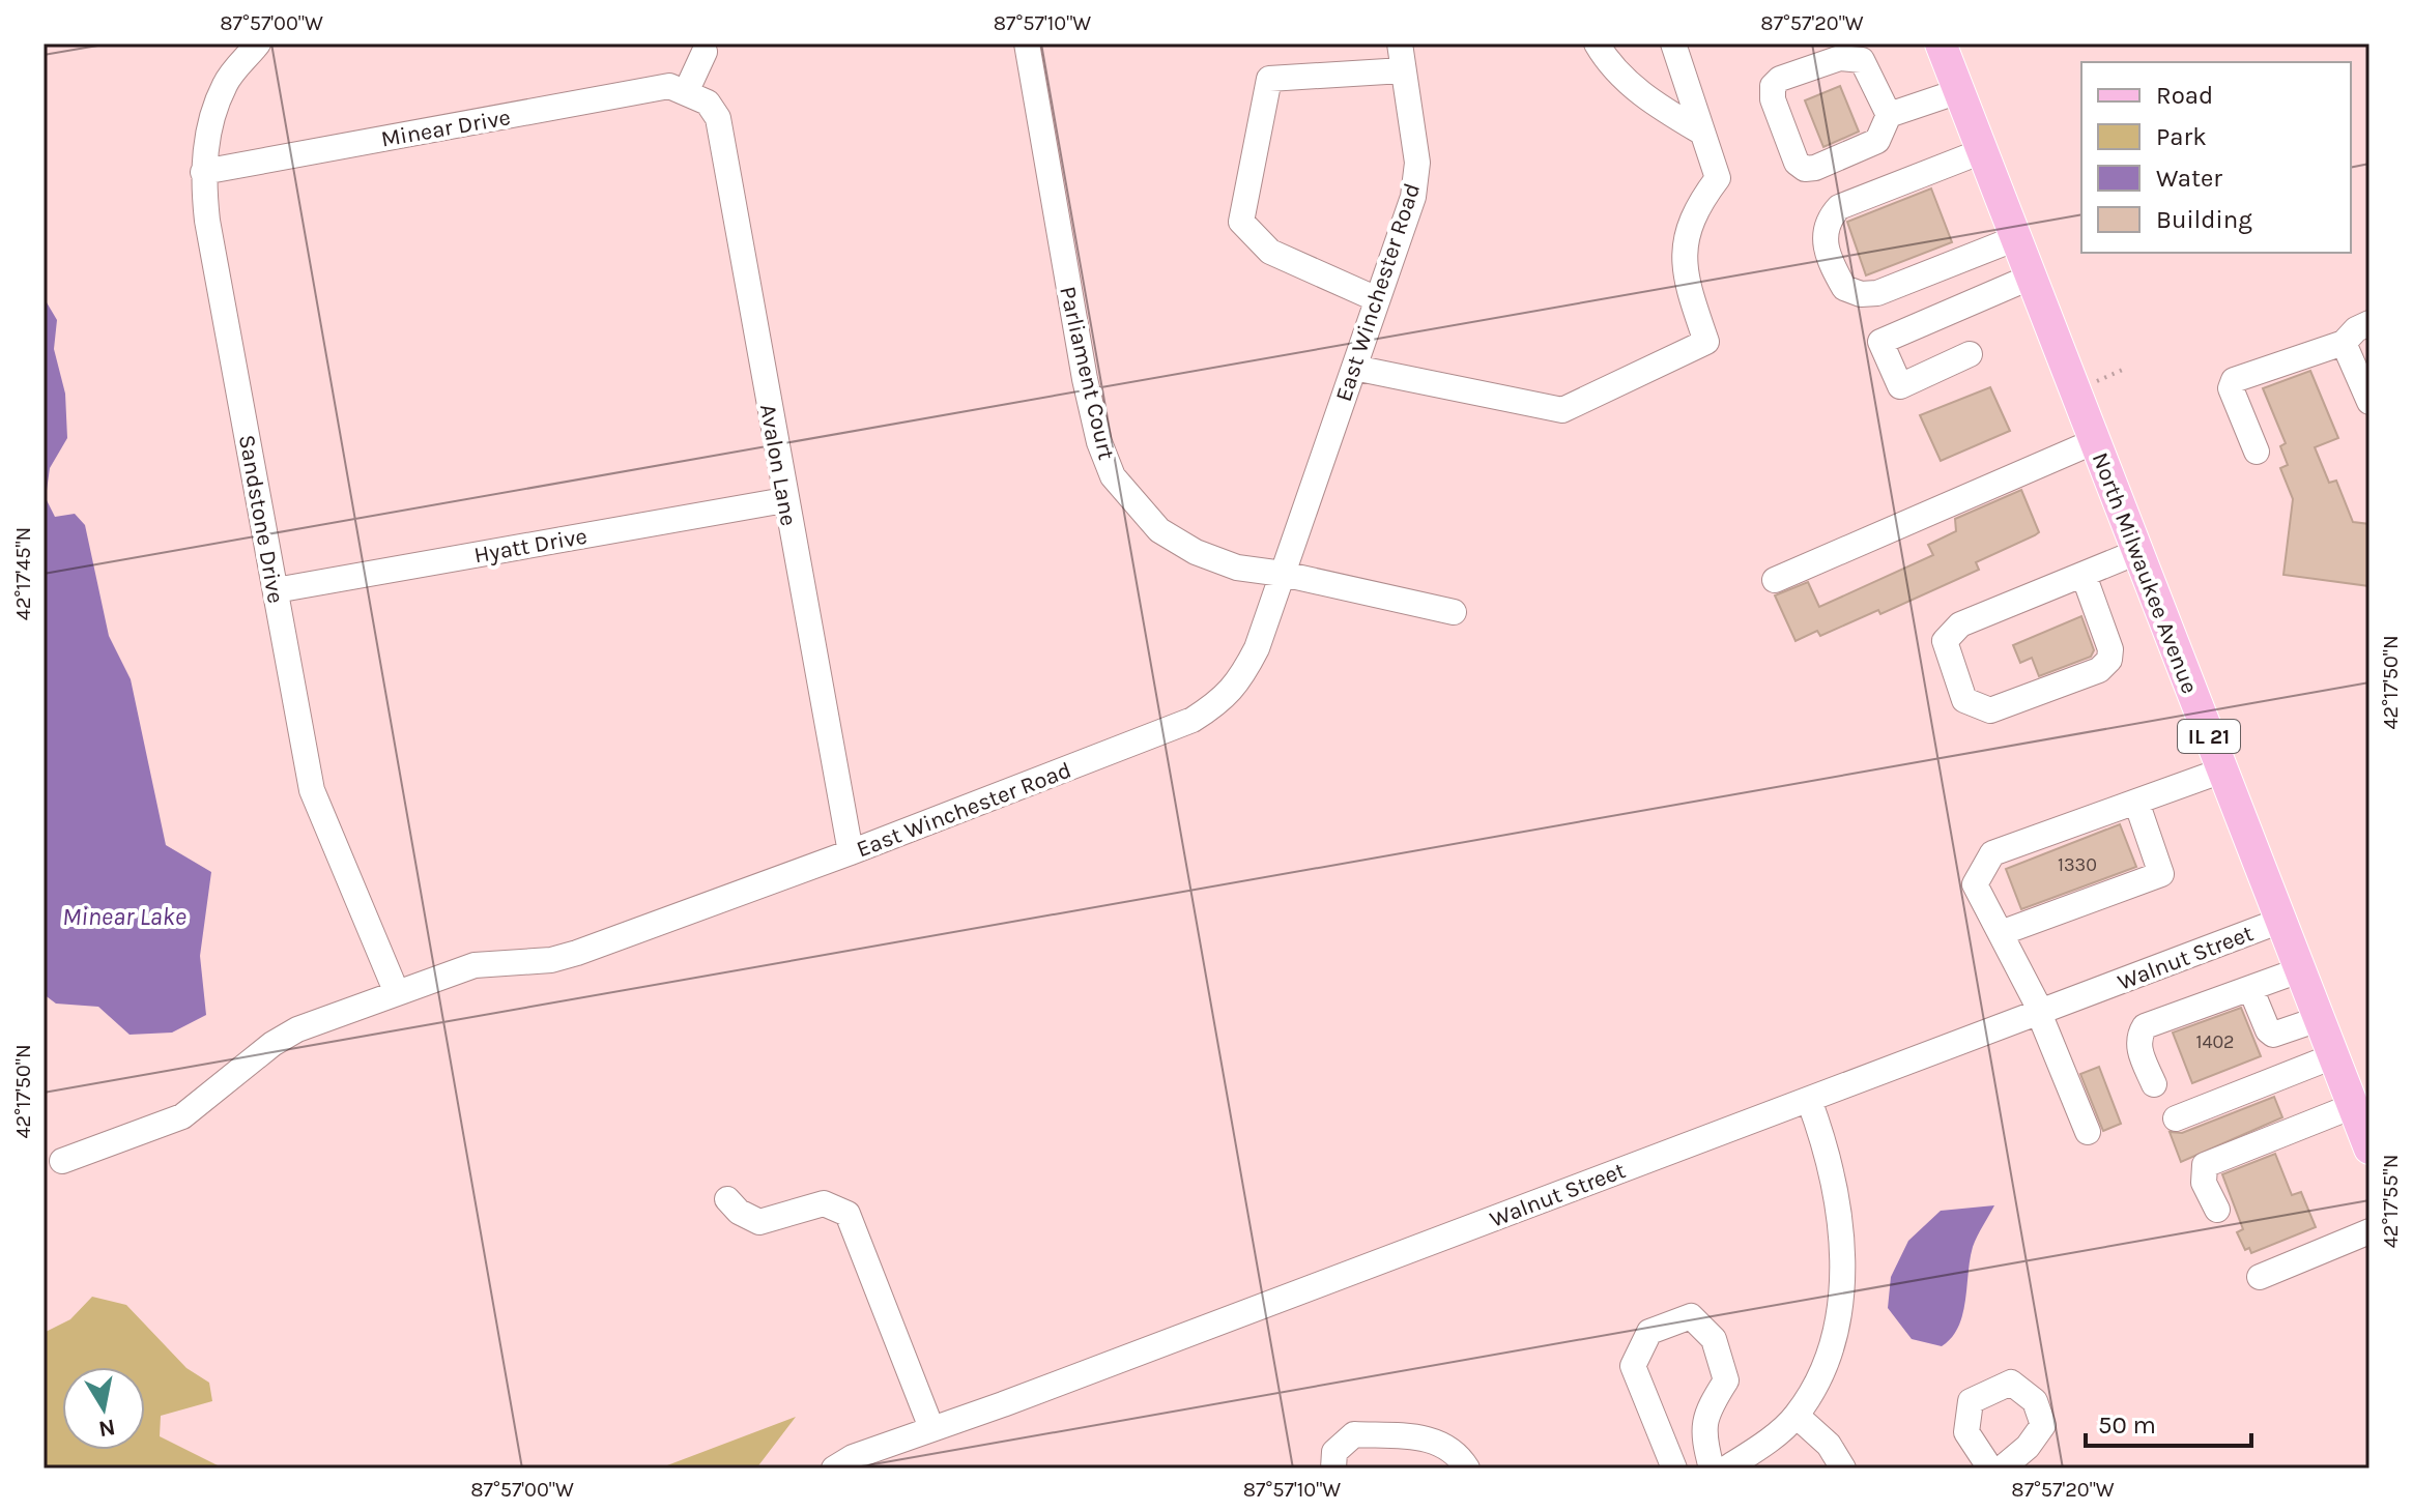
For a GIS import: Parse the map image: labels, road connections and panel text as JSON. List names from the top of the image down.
{
  "streets": {
    "main road": ["North Milwaukee Avenue", "IL 21"],
    "street": [
      "Minear Drive",
      "East Winchester Road",
      "Parliament Court",
      "Avalon Lane",
      "Sandstone Drive",
      "Hyatt Drive",
      "Walnut Street"
    ]
  },
  "crossings": [
    ["Minear Drive", "Avalon Lane"],
    ["Minear Drive", "Sandstone Drive"],
    ["East Winchester Road", "Parliament Court"],
    ["East Winchester Road", "Avalon Lane"],
    ["East Winchester Road", "Sandstone Drive"],
    ["Avalon Lane", "Hyatt Drive"],
    ["Sandstone Drive", "Hyatt Drive"],
    ["North Milwaukee Avenue", "Walnut Street"]
  ],
  "water": ["Minear Lake"],
  "house_numbers": ["1330", "1402"],
  "legend": [
    "Road",
    "Park",
    "Water",
    "Building"
  ],
  "scale_bar": "50 m",
  "north": "bottom",
  "coordinates": [
    "87°57'00\"W",
    "87°57'10\"W",
    "87°57'20\"W",
    "42°17'45\"N",
    "42°17'50\"N",
    "42°17'55\"N"
  ]
}
